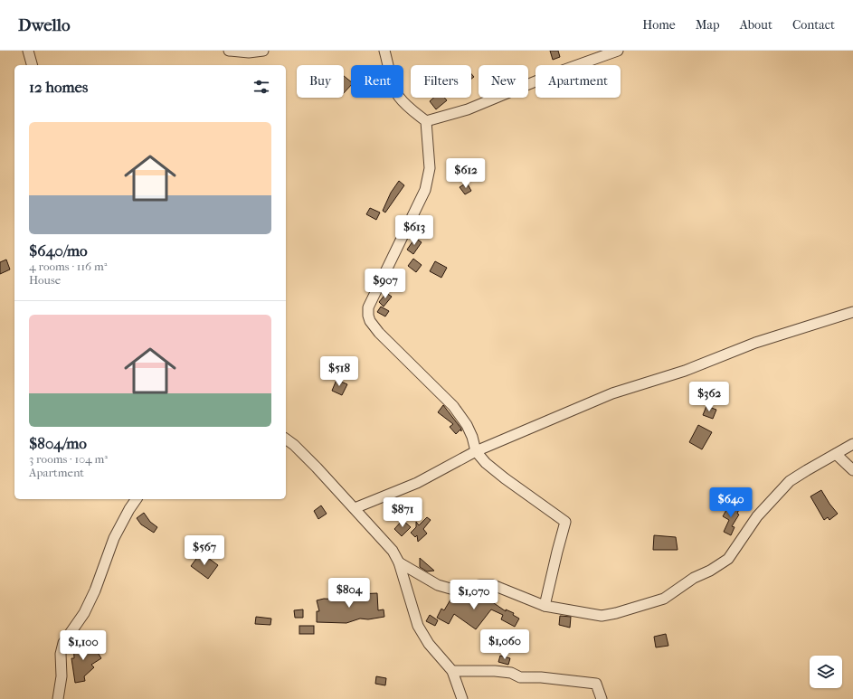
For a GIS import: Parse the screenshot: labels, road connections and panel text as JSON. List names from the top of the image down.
{
  "page": {
    "header": "Dwello",
    "nav": [
      "Home",
      "Map",
      "About",
      "Contact"
    ],
    "chip": [
      "Buy",
      "Rent",
      "Filters",
      "New",
      "Apartment"
    ],
    "heading": "12 homes",
    "list": [
      {
        "name": "$640/mo",
        "note": "4 rooms · 116 m² · House"
      },
      {
        "name": "$804/mo",
        "note": "3 rooms · 104 m² · Apartment"
      }
    ],
    "price": [
      "$612",
      "$613",
      "$907",
      "$518",
      "$362",
      "$640",
      "$871",
      "$567",
      "$804",
      "$1,070",
      "$1,060",
      "$1,100"
    ]
  }
}
